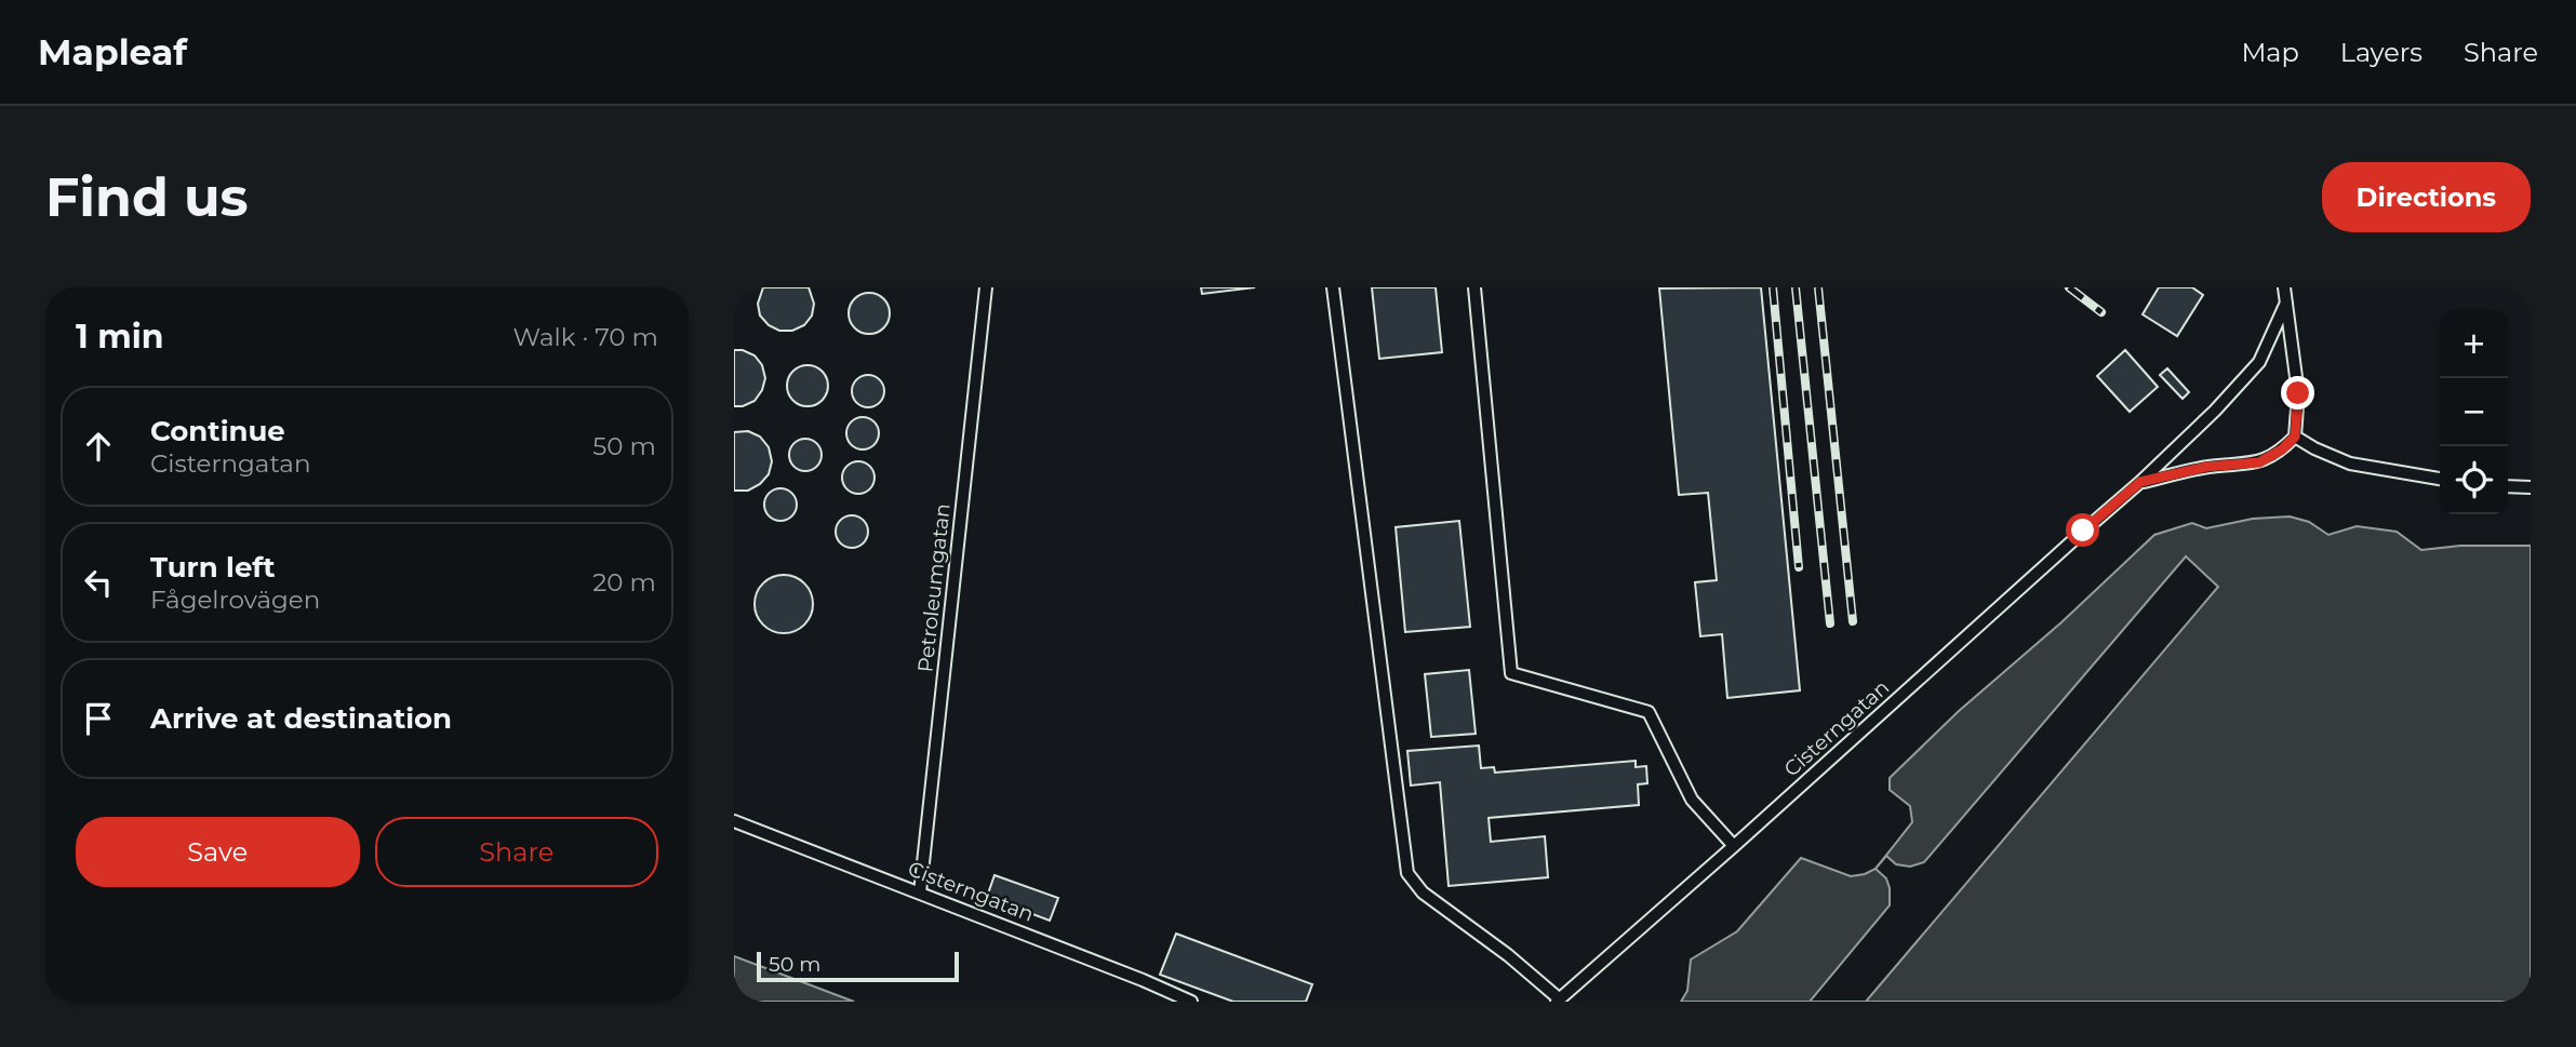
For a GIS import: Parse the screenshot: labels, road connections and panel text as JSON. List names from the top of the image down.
{
  "streets": {
    "lane": ["Petroleumgatan", "Cisterngatan"]
  },
  "crossings": [
    ["Petroleumgatan", "Cisterngatan"]
  ],
  "scale_bar": "50 m",
  "page": {
    "header": "Mapleaf",
    "nav": ["Map", "Layers", "Share"],
    "buttons": [
      "Directions",
      ["Save", "Share"]
    ],
    "title": "Find us",
    "heading": ["1 min", "Walk · 70 m"],
    "map_buttons": ["+", "−"],
    "list": [
      ["Continue", "Cisterngatan", "50 m"],
      ["Turn left", "Fågelrovägen", "20 m"],
      "Arrive at destination"
    ],
    "scale": "50 m"
  }
}
